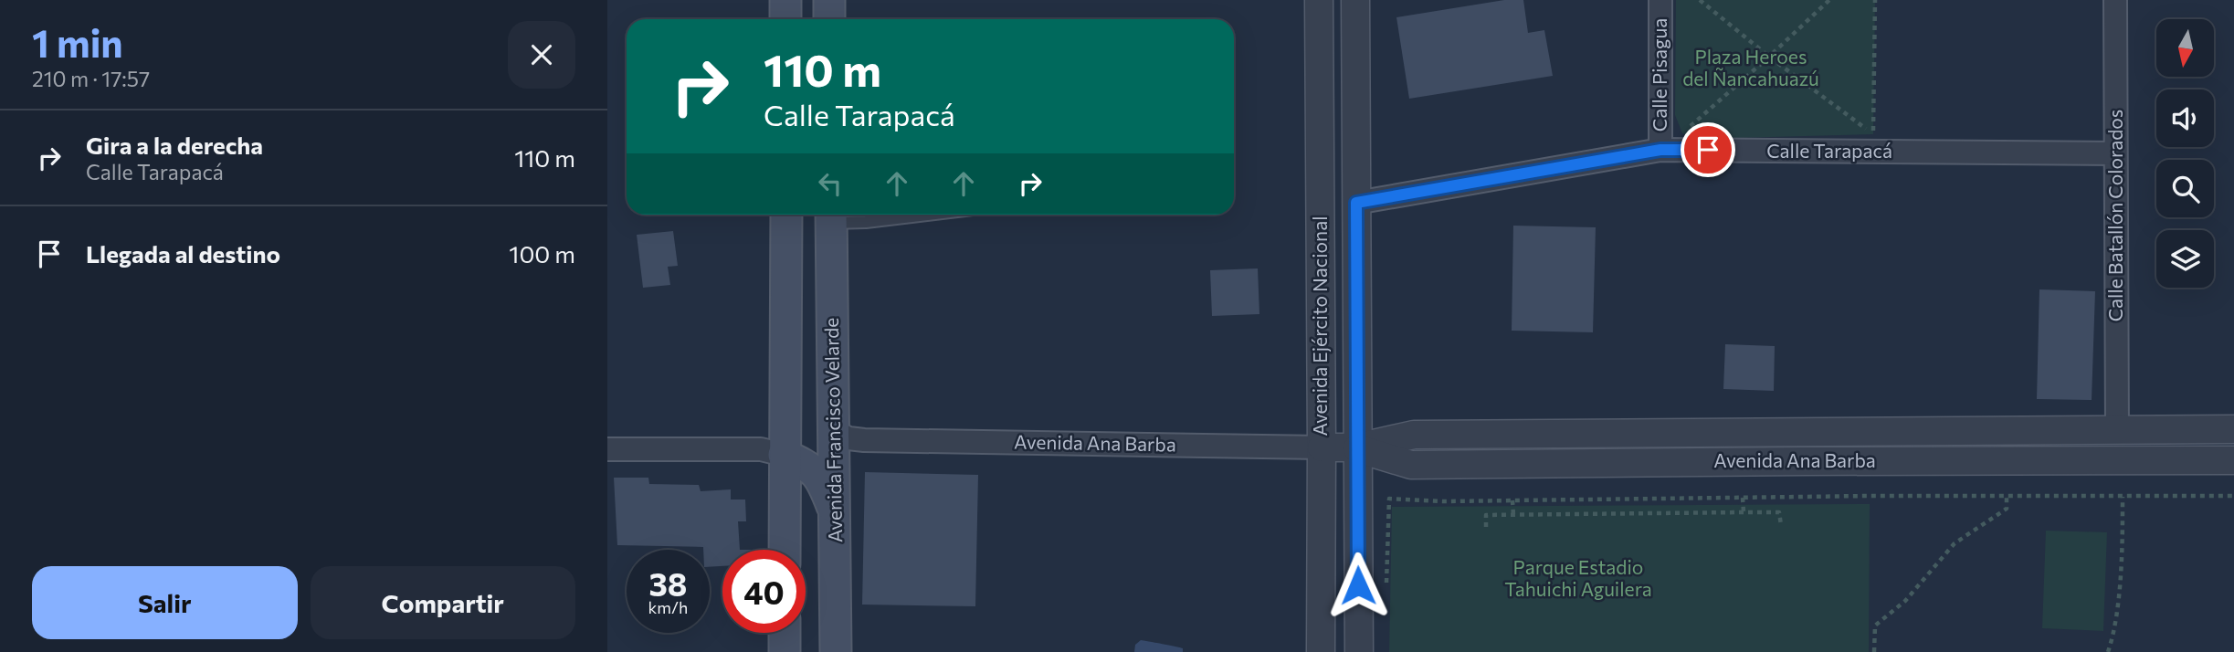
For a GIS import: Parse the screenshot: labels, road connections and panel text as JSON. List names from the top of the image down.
{
  "streets": {
    "main road": ["Avenida Francisco Velarde"],
    "street": [
      "Calle Pisagua",
      "Calle Tarapacá",
      "Calle Batallón Colorados",
      "Avenida Ejército Nacional",
      "Avenida Ana Barba"
    ]
  },
  "crossings": [
    ["Calle Pisagua", "Calle Tarapacá"],
    ["Calle Tarapacá", "Calle Batallón Colorados"],
    ["Calle Tarapacá", "Avenida Ejército Nacional"],
    ["Calle Batallón Colorados", "Avenida Ana Barba"],
    ["Avenida Ejército Nacional", "Avenida Ana Barba"],
    ["Avenida Francisco Velarde", "Avenida Ana Barba"]
  ],
  "parks": ["Plaza Heroes del Ñancahuazú", "Parque Estadio Tahuichi Aguilera"],
  "north": "bottom",
  "page": {
    "heading": ["1 min", "210 m · 17:57"],
    "turn": ["110 m", "Calle Tarapacá"],
    "list": [
      {
        "name": "Gira a la derecha",
        "note": "Calle Tarapacá",
        "value": "110 m"
      },
      {
        "name": "Llegada al destino",
        "value": "100 m"
      }
    ],
    "speed": "38 km/h",
    "limit": "40",
    "buttons": ["Salir", "Compartir"]
  }
}
